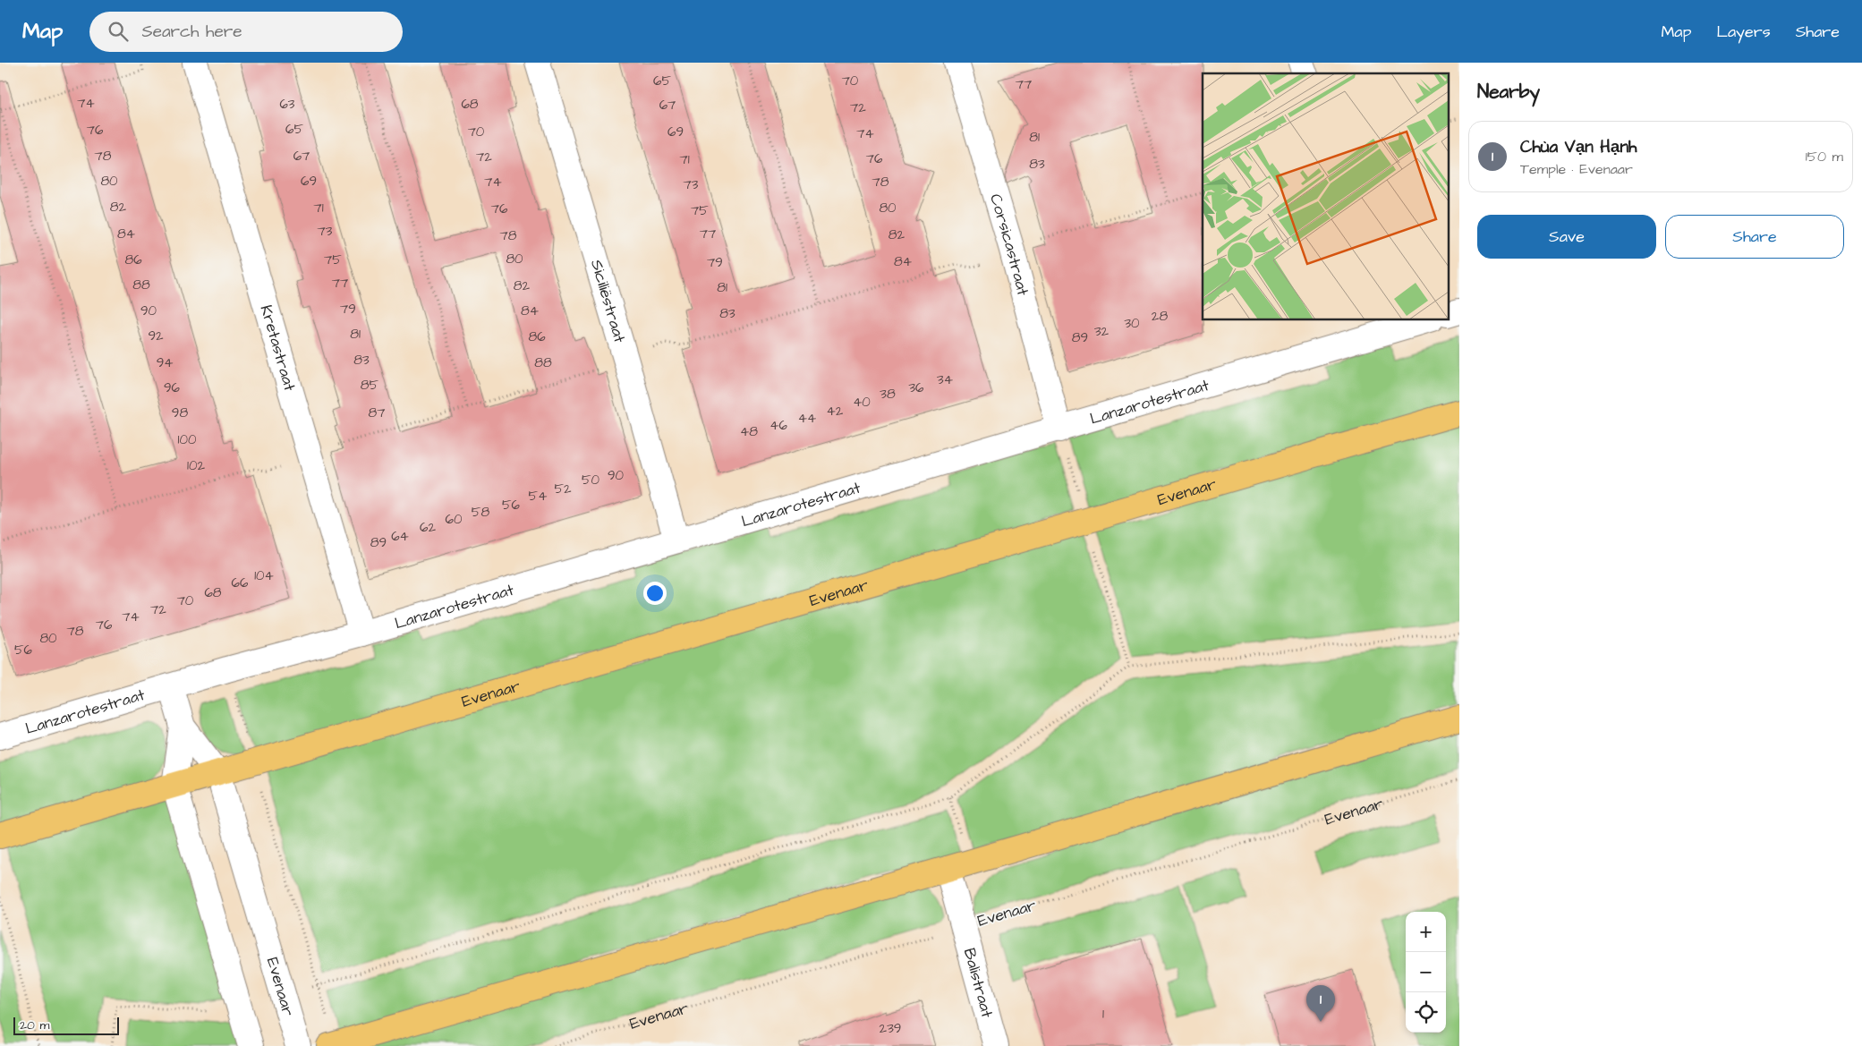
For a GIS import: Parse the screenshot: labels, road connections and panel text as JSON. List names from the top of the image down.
{
  "streets": {
    "main road": ["Evenaar"],
    "street": [
      "Corsicastraat",
      "Siciliëstraat",
      "Kretastraat",
      "Lanzarotestraat",
      "Balistraat"
    ]
  },
  "crossings": [
    ["Corsicastraat", "Lanzarotestraat"],
    ["Siciliëstraat", "Lanzarotestraat"],
    ["Kretastraat", "Lanzarotestraat"],
    ["Evenaar", "Balistraat"]
  ],
  "house_numbers": [
    "65",
    "70",
    "77",
    "74",
    "63",
    "68",
    "67",
    "72",
    "65",
    "76",
    "70",
    "69",
    "74",
    "81",
    "78",
    "67",
    "72",
    "76",
    "71",
    "83",
    "80",
    "69",
    "74",
    "78",
    "73",
    "82",
    "71",
    "80",
    "76",
    "75",
    "73",
    "84",
    "77",
    "82",
    "78",
    "80",
    "86",
    "75",
    "84",
    "79",
    "77",
    "88",
    "82",
    "81",
    "79",
    "90",
    "84",
    "83",
    "28",
    "30",
    "32",
    "81",
    "92",
    "86",
    "89",
    "83",
    "94",
    "88",
    "34",
    "85",
    "96",
    "36",
    "38",
    "40",
    "42",
    "98",
    "87",
    "44",
    "46",
    "48",
    "100",
    "102",
    "90",
    "50",
    "52",
    "54",
    "56",
    "58",
    "60",
    "62",
    "64",
    "89",
    "104",
    "66",
    "68",
    "70",
    "72",
    "74",
    "76",
    "78",
    "80",
    "56",
    "1",
    "239"
  ],
  "scale_bar": "20 m",
  "page": {
    "header": "Map",
    "search": "Search here",
    "nav": ["Map", "Layers", "Share"],
    "heading": "Nearby",
    "list": [
      {
        "mark": "1",
        "name": "Chùa Vạn Hạnh",
        "note": "Temple · Evenaar",
        "value": "150 m"
      }
    ],
    "buttons": ["Save", "Share"],
    "map_buttons": ["+", "−"],
    "pins": "1",
    "scale": "20 m"
  }
}
